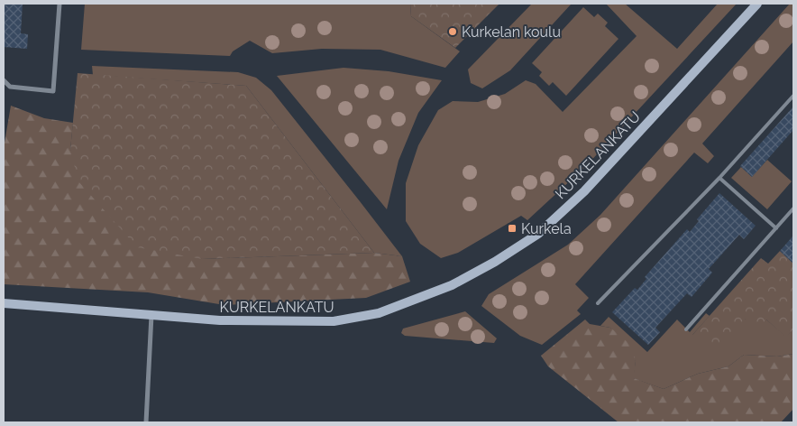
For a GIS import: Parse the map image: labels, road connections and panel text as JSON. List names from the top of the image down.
{
  "streets": {
    "street": ["KURKELANKATU"]
  },
  "places": {
    "other": ["Kurkelan koulu"],
    "transit": ["Kurkela"]
  }
}
